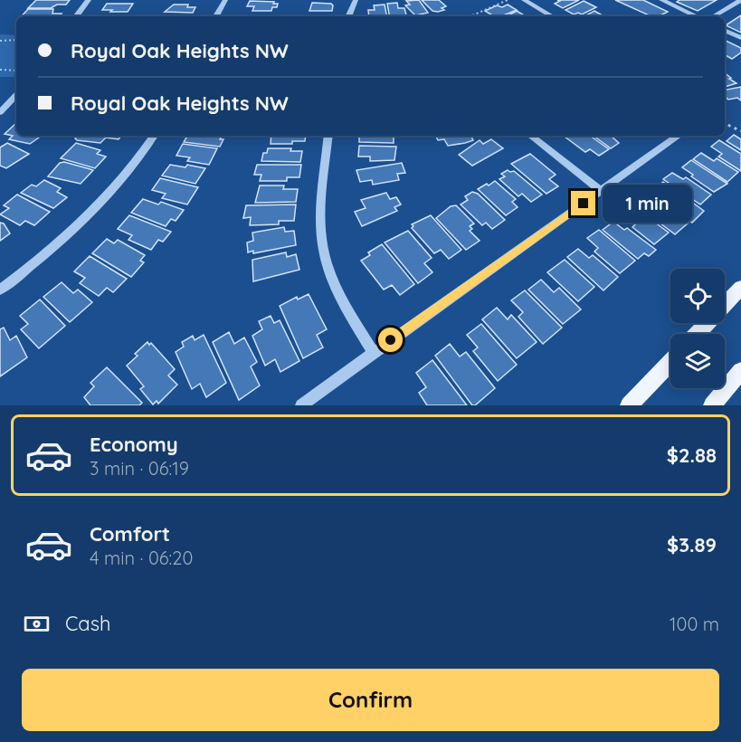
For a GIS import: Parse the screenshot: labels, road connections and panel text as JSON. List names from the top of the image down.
{
  "page": {
    "banner": ["Royal Oak Heights NW", "Royal Oak Heights NW"],
    "bubble": "1 min",
    "list": [
      {
        "name": "Economy",
        "note": "3 min · 06:19",
        "value": "$2.88"
      },
      {
        "name": "Comfort",
        "note": "4 min · 06:20",
        "value": "$3.89"
      }
    ],
    "pay": ["Cash", "100 m"],
    "buttons": "Confirm"
  }
}
